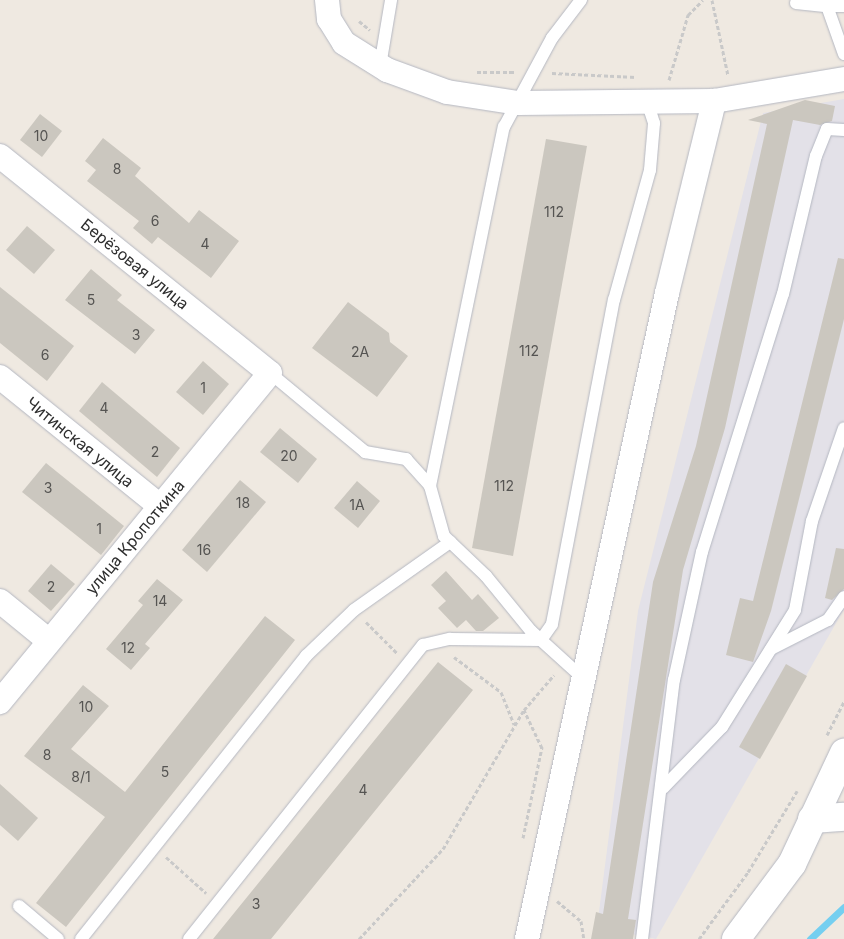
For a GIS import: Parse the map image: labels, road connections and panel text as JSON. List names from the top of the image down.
{
  "streets": {
    "street": ["Берёзовая улица", "Читинская улица", "улица Кропоткина"]
  },
  "crossings": [
    ["Берёзовая улица", "улица Кропоткина"],
    ["Читинская улица", "улица Кропоткина"]
  ],
  "house_numbers": [
    "10",
    "8",
    "112",
    "6",
    "4",
    "5",
    "3",
    "112",
    "2А",
    "6",
    "1",
    "4",
    "2",
    "20",
    "112",
    "3",
    "18",
    "1А",
    "1",
    "16",
    "2",
    "14",
    "12",
    "10",
    "8",
    "5",
    "8/1",
    "4",
    "3"
  ]
}
